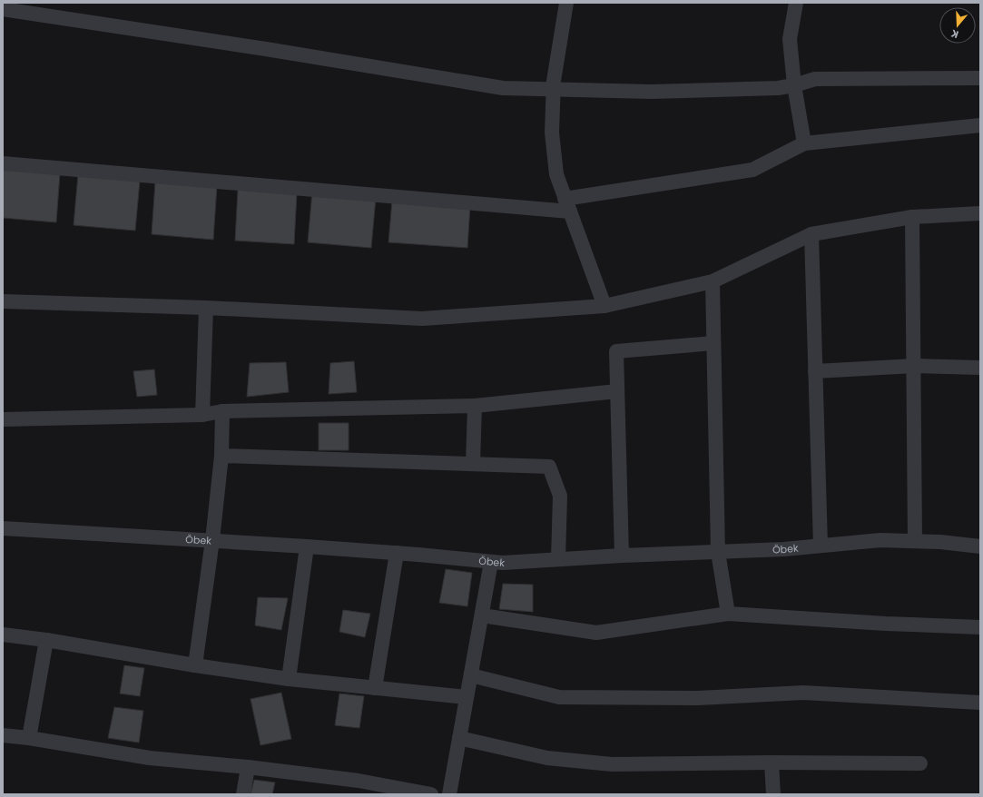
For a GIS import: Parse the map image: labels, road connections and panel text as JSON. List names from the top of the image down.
{
  "streets": {
    "street": ["Öbek"]
  },
  "north": "bottom"
}
